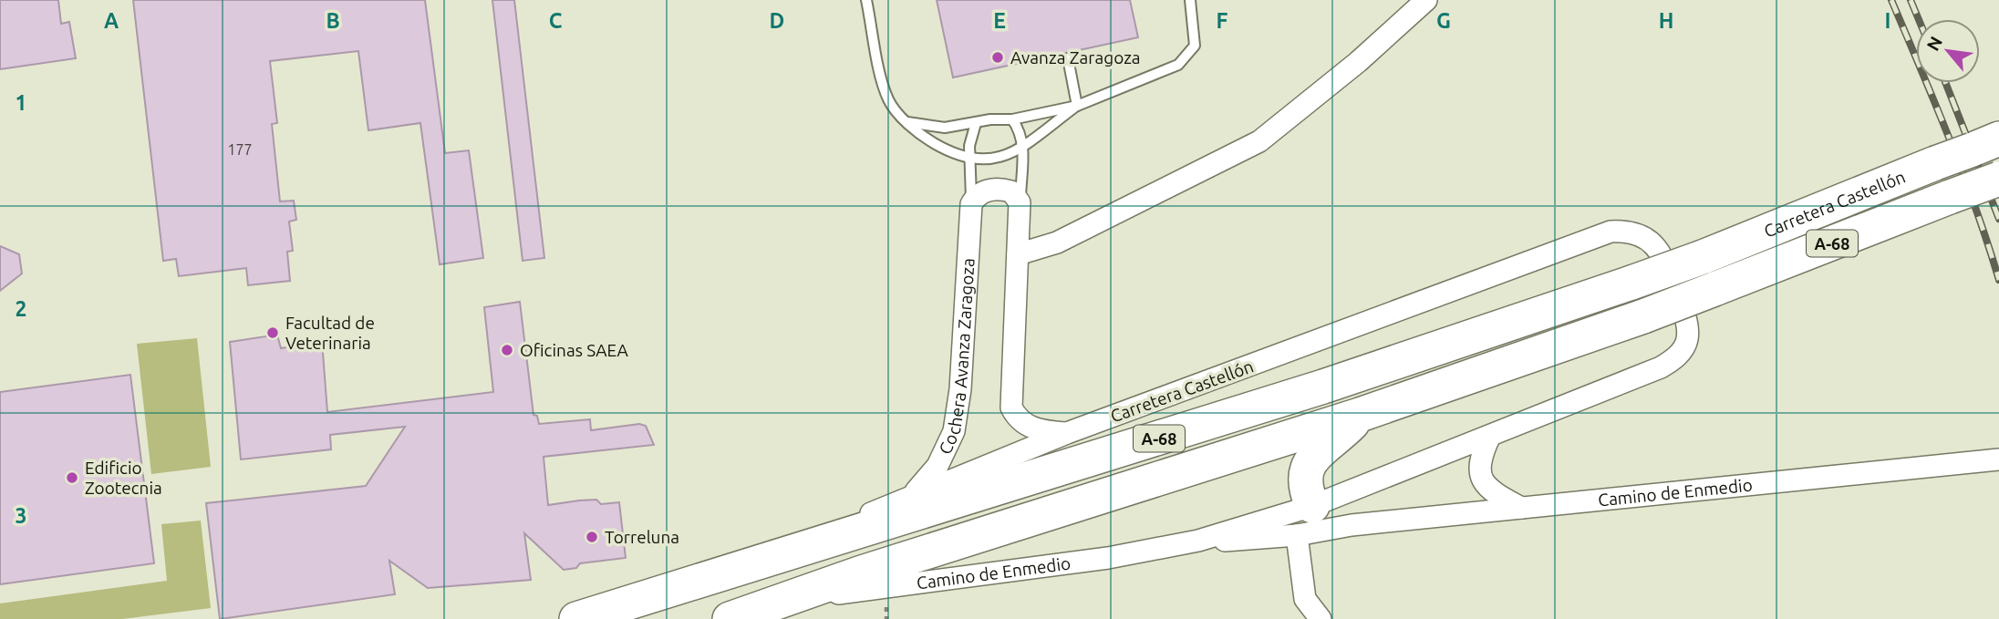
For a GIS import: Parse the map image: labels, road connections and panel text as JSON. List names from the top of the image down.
{
  "streets": {
    "highway": ["Carretera Castellón", "A-68"],
    "street": ["Cochera Avanza Zaragoza", "Camino de Enmedio"]
  },
  "crossings": [
    ["Carretera Castellón", "Cochera Avanza Zaragoza"],
    ["Carretera Castellón", "Camino de Enmedio"]
  ],
  "places": [
    "Avanza Zaragoza",
    "Facultad de Veterinaria",
    "Oficinas SAEA",
    "Edificio Zootecnia",
    "Torreluna"
  ],
  "house_numbers": ["177"],
  "north": "top left",
  "grid": {
    "columns": [
      "A",
      "B",
      "C",
      "D",
      "E",
      "F",
      "G",
      "H",
      "I"
    ],
    "rows": ["1", "2", "3"]
  }
}
